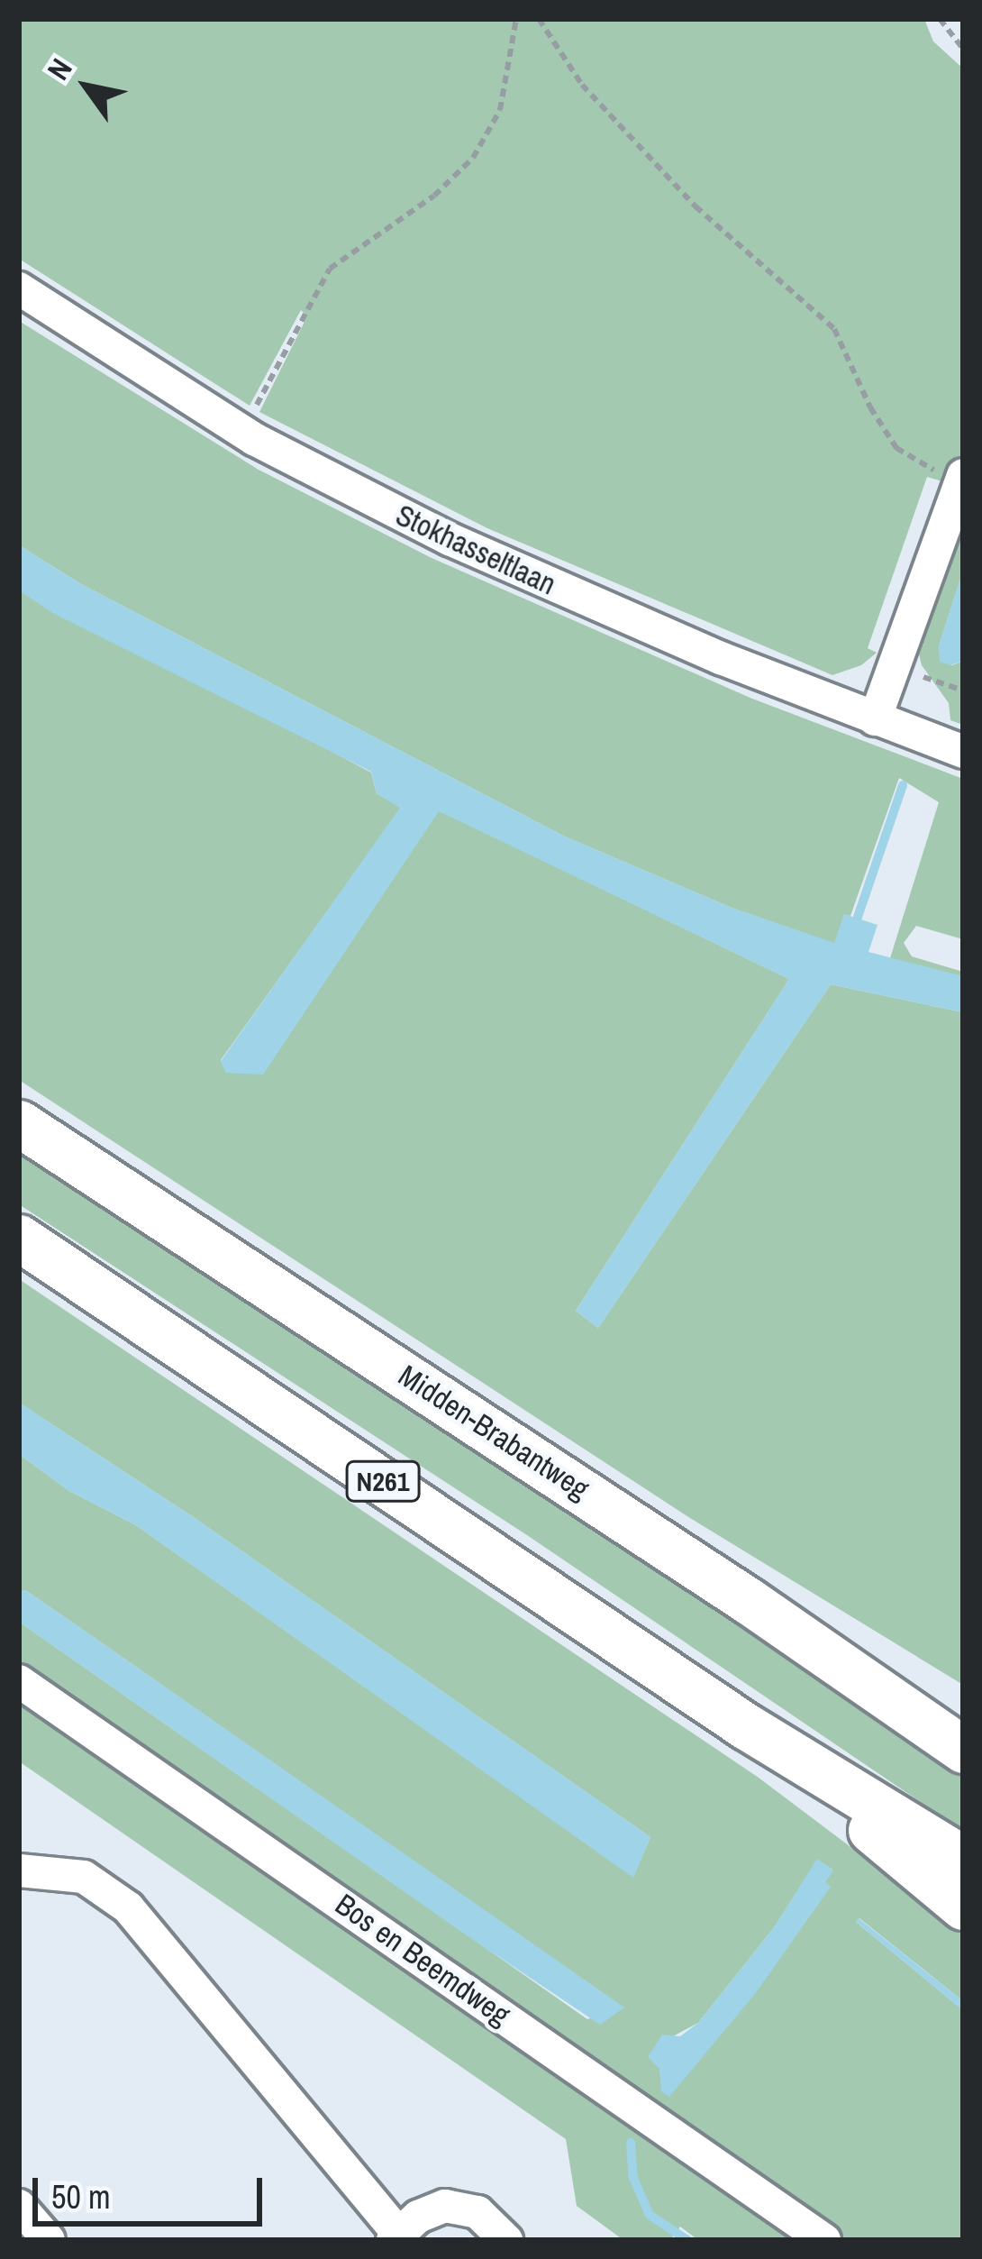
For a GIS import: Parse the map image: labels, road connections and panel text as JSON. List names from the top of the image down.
{
  "streets": {
    "highway": ["Midden-Brabantweg", "N261"],
    "street": ["Stokhasseltlaan", "Bos en Beemdweg"]
  },
  "scale_bar": "50 m",
  "north": "top left"
}
